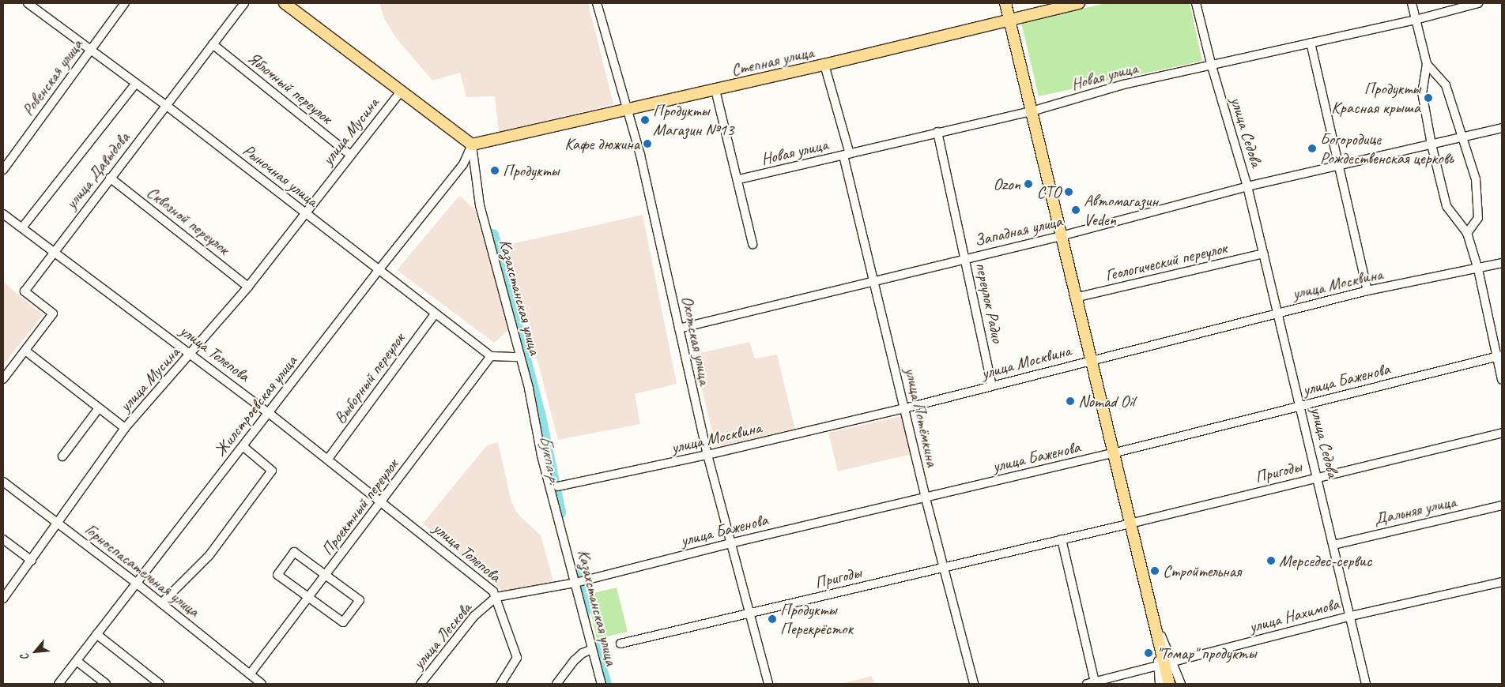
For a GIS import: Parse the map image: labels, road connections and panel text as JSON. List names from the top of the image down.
{
  "streets": {
    "main road": ["Степная улица"],
    "street": [
      "Новая улица",
      "Ровенская улица",
      "Яблочный переулок",
      "улица Мусина",
      "улица Седова",
      "улица Давыдова",
      "Рыночная улица",
      "Сквозной переулок",
      "Западная улица",
      "Геологический переулок",
      "улица Москвина",
      "Казахстанская улица",
      "переулок Радио",
      "Охотская улица",
      "улица Толепова",
      "Выборный переулок",
      "улица Баженова",
      "Жилстроевская улица",
      "улица Потёмкина",
      "Пригоды",
      "Проектный переулок",
      "Дальняя улица",
      "Горноспасательная улица",
      "улица Нахимова",
      "улица Лескова"
    ]
  },
  "crossings": [
    ["Степная улица", "Казахстанская улица"],
    ["Степная улица", "Охотская улица"],
    ["Степная улица", "Жилстроевская улица"],
    ["Степная улица", "улица Потёмкина"],
    ["Новая улица", "улица Седова"],
    ["Новая улица", "переулок Радио"],
    ["Новая улица", "улица Потёмкина"],
    ["Ровенская улица", "Рыночная улица"],
    ["Яблочный переулок", "улица Мусина"],
    ["Яблочный переулок", "улица Давыдова"],
    ["улица Мусина", "Рыночная улица"],
    ["улица Мусина", "Сквозной переулок"],
    ["улица Мусина", "улица Толепова"],
    ["улица Мусина", "Горноспасательная улица"],
    ["улица Седова", "Западная улица"],
    ["улица Седова", "Геологический переулок"],
    ["улица Седова", "улица Москвина"],
    ["улица Седова", "улица Баженова"],
    ["улица Седова", "Пригоды"],
    ["улица Седова", "Дальняя улица"],
    ["улица Седова", "улица Нахимова"],
    ["улица Давыдова", "Рыночная улица"],
    ["улица Давыдова", "Сквозной переулок"],
    ["улица Давыдова", "улица Толепова"],
    ["Рыночная улица", "Выборный переулок"],
    ["Рыночная улица", "Жилстроевская улица"],
    ["Рыночная улица", "Проектный переулок"],
    ["Западная улица", "переулок Радио"],
    ["Западная улица", "Охотская улица"],
    ["Западная улица", "улица Потёмкина"],
    ["улица Москвина", "переулок Радио"],
    ["улица Москвина", "Охотская улица"],
    ["улица Москвина", "улица Потёмкина"],
    ["Казахстанская улица", "улица Баженова"],
    ["Казахстанская улица", "Жилстроевская улица"],
    ["Охотская улица", "улица Баженова"],
    ["Охотская улица", "Пригоды"],
    ["улица Толепова", "Выборный переулок"],
    ["улица Толепова", "Жилстроевская улица"],
    ["улица Толепова", "Проектный переулок"],
    ["улица Толепова", "улица Лескова"],
    ["улица Баженова", "улица Потёмкина"],
    ["Жилстроевская улица", "Горноспасательная улица"],
    ["улица Потёмкина", "Пригоды"],
    ["Пригоды", "улица Нахимова"],
    ["Проектный переулок", "Горноспасательная улица"]
  ],
  "water": ["Букпа р."],
  "places": [
    "Продукты Красная крыша",
    "Продукты Магазин №13",
    "Кафе дюжина",
    "Богородице Рождественская церковь",
    "Продукты",
    "Ozon",
    "СТО",
    "Автомагазин Veden",
    "Nomad Oil",
    "Мерседес-сервис",
    "Стройтельная",
    "Продукты Перекрёсток",
    "\"Томар\" продукты"
  ],
  "north": "bottom left"
}
